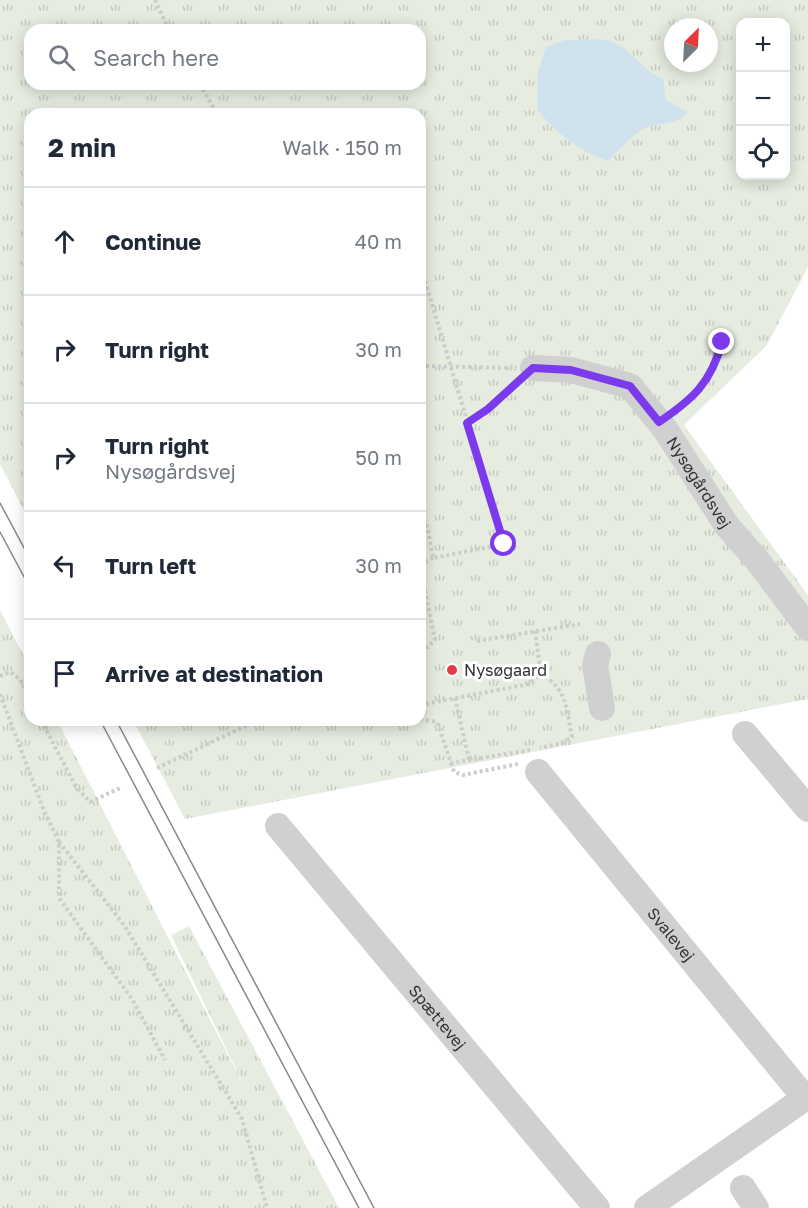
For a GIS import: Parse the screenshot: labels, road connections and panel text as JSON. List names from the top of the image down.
{
  "streets": {
    "street": ["Nysøgårdsvej", "Svalevej", "Spættevej"]
  },
  "places": ["Nysøgaard"],
  "north": "top right",
  "page": {
    "map_buttons": ["+", "−"],
    "search": "Search here",
    "heading": ["2 min", "Walk · 150 m"],
    "list": [
      ["Continue", "40 m"],
      ["Turn right", "30 m"],
      ["Turn right", "Nysøgårdsvej", "50 m"],
      ["Turn left", "30 m"],
      "Arrive at destination"
    ]
  }
}
